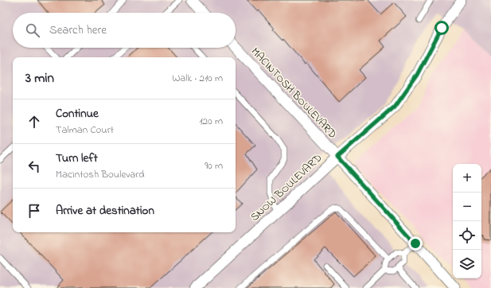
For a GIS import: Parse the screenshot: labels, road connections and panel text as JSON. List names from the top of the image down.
{
  "streets": {
    "street": ["MACINTOSH BOULEVARD", "SNOW BOULEVARD"]
  },
  "crossings": [
    ["MACINTOSH BOULEVARD", "SNOW BOULEVARD"]
  ],
  "page": {
    "search": "Search here",
    "heading": ["3 min", "Walk · 210 m"],
    "list": [
      ["Continue", "Talman Court", "120 m"],
      ["Turn left", "MacIntosh Boulevard", "90 m"],
      "Arrive at destination"
    ],
    "map_buttons": ["+", "−"]
  }
}
